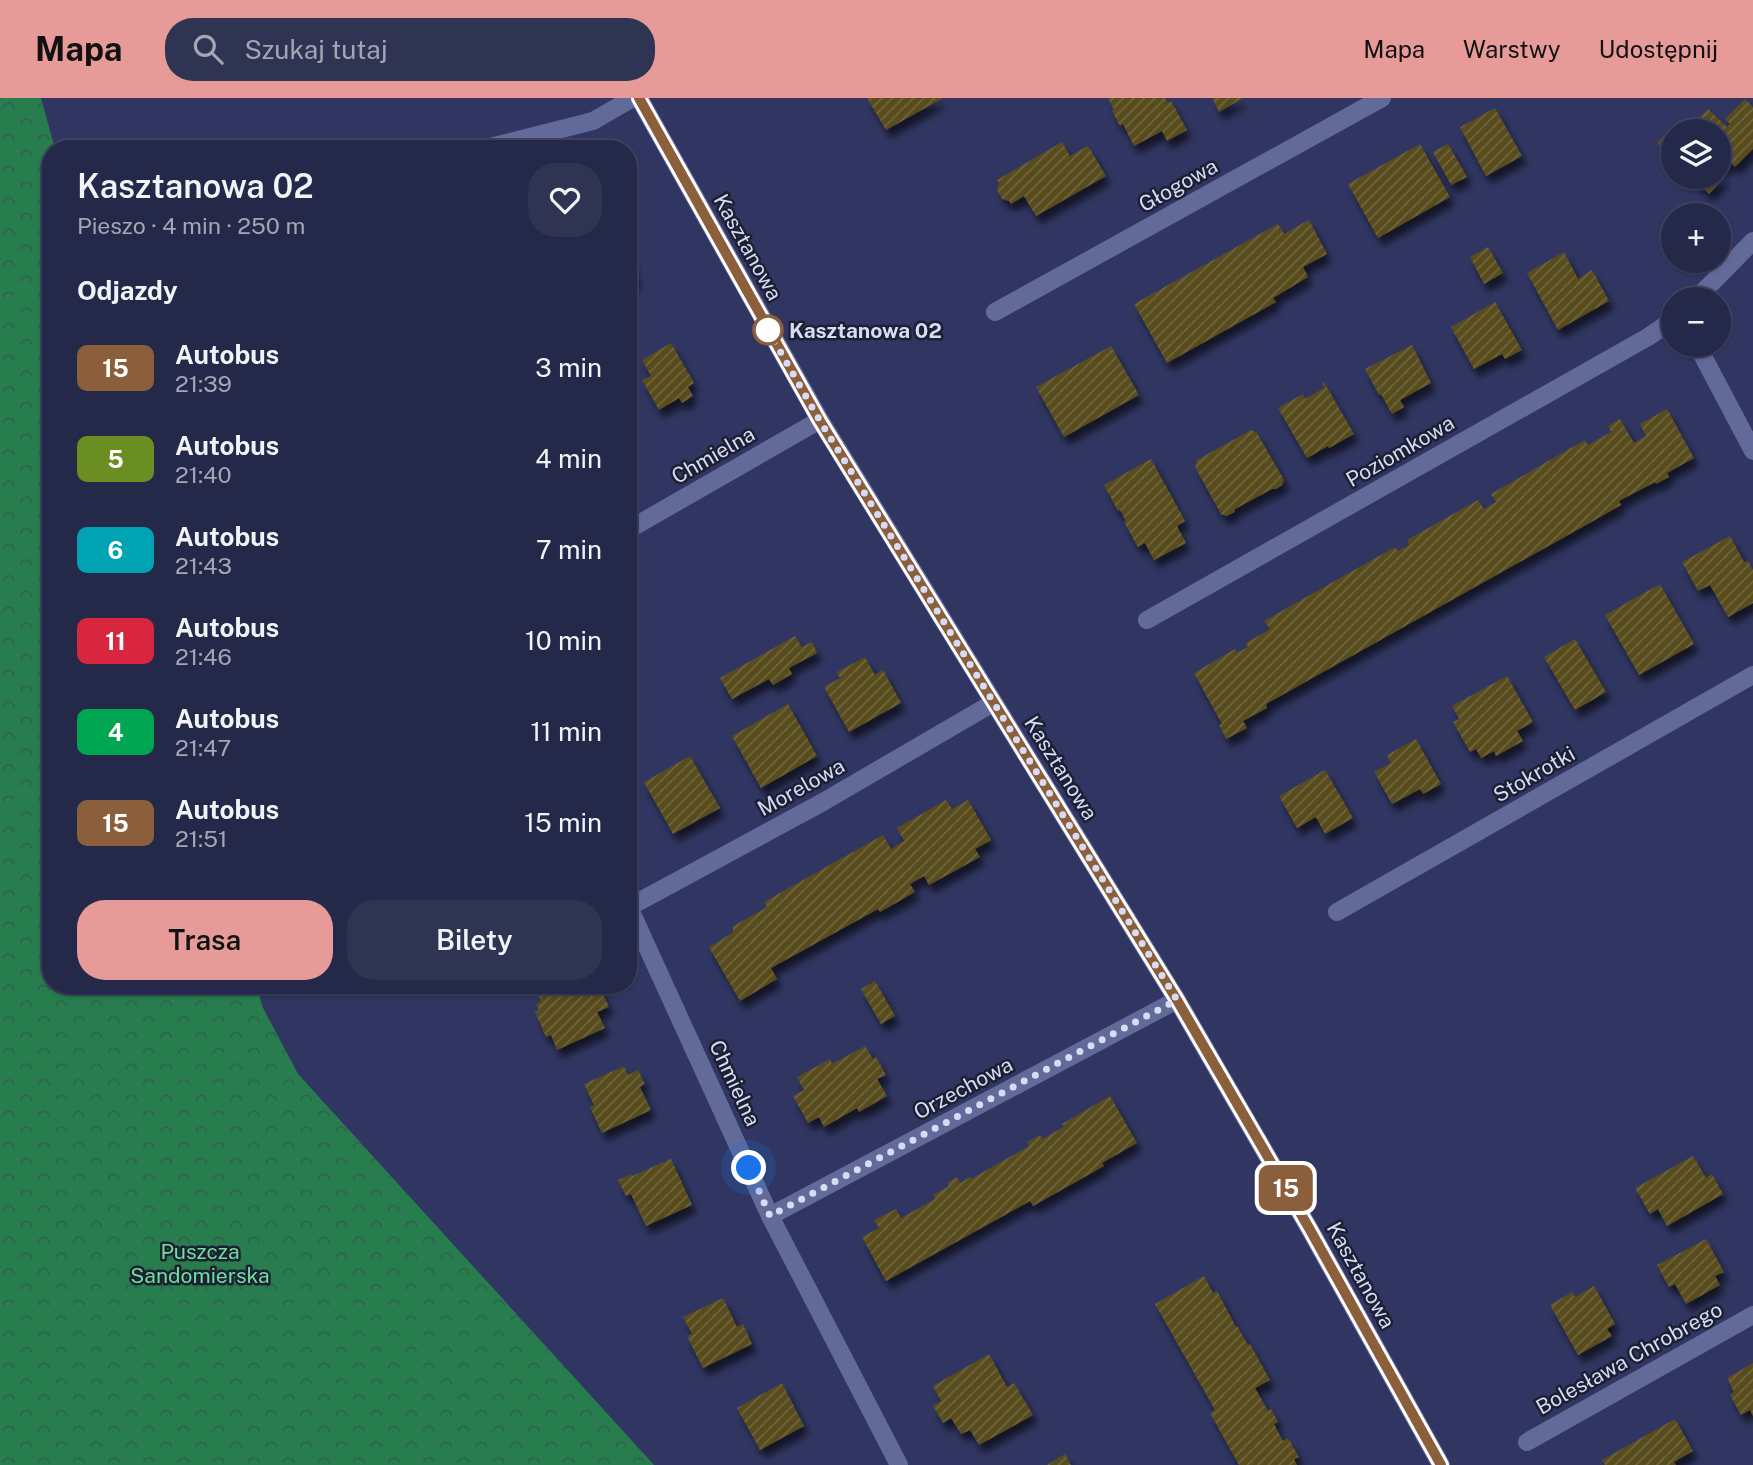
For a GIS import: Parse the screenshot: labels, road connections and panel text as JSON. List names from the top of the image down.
{
  "streets": {
    "street": [
      "Głogowa",
      "Kasztanowa",
      "Poziomkowa",
      "Chmielna",
      "Stokrotki",
      "Morelowa",
      "Orzechowa",
      "Bolesława Chrobrego"
    ]
  },
  "crossings": [
    ["Kasztanowa", "Chmielna"],
    ["Kasztanowa", "Morelowa"],
    ["Kasztanowa", "Orzechowa"],
    ["Chmielna", "Orzechowa"]
  ],
  "parks": ["Puszcza Sandomierska"],
  "places": ["Kasztanowa 02"],
  "lines": ["bus line 15"],
  "page": {
    "header": "Mapa",
    "search": "Szukaj tutaj",
    "nav": ["Mapa", "Warstwy", "Udostępnij"],
    "on_map": "15",
    "map_buttons": ["+", "−"],
    "heading": [
      ["Kasztanowa 02", "Pieszo · 4 min · 250 m"],
      "Odjazdy"
    ],
    "list": [
      {
        "mark": "15",
        "name": "Autobus",
        "note": "21:39",
        "value": "3 min"
      },
      {
        "mark": "5",
        "name": "Autobus",
        "note": "21:40",
        "value": "4 min"
      },
      {
        "mark": "6",
        "name": "Autobus",
        "note": "21:43",
        "value": "7 min"
      },
      {
        "mark": "11",
        "name": "Autobus",
        "note": "21:46",
        "value": "10 min"
      },
      {
        "mark": "4",
        "name": "Autobus",
        "note": "21:47",
        "value": "11 min"
      },
      {
        "mark": "15",
        "name": "Autobus",
        "note": "21:51",
        "value": "15 min"
      }
    ],
    "buttons": ["Trasa", "Bilety"]
  }
}
